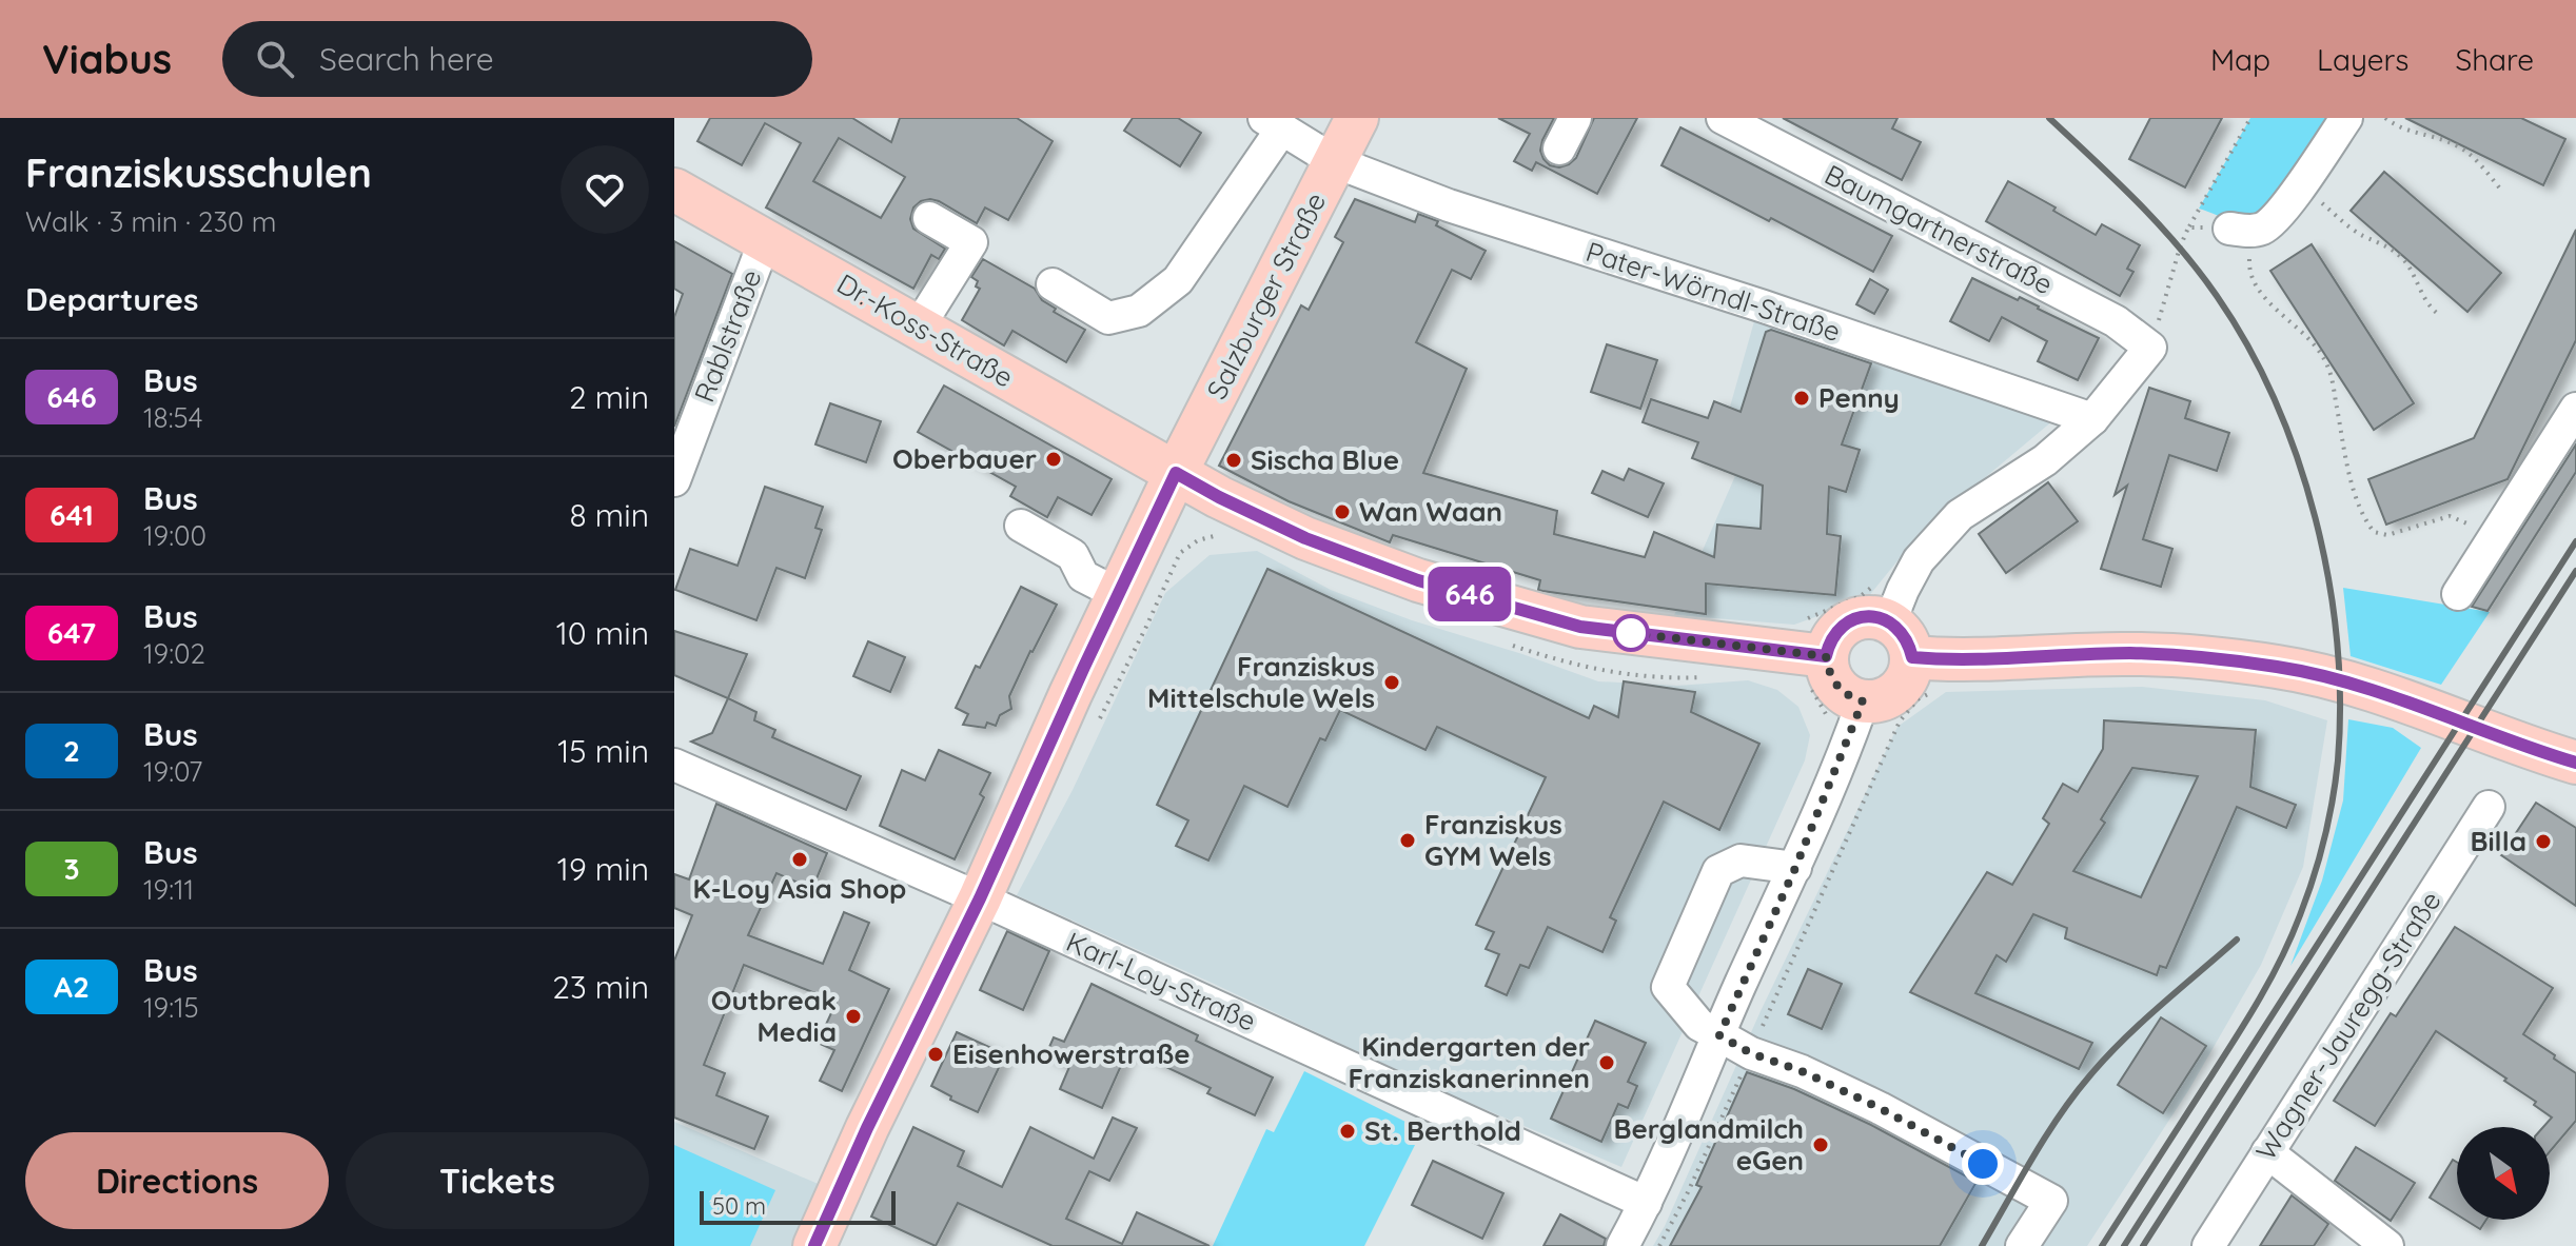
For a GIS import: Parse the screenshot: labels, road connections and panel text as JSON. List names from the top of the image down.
{
  "streets": {
    "main road": ["Salzburger Straße", "Dr.-Koss-Straße"],
    "street": [
      "Baumgartnerstraße",
      "Pater-Wörndl-Straße",
      "Rablstraße",
      "Karl-Loy-Straße",
      "Wagner-Jauregg-Straße"
    ]
  },
  "crossings": [
    ["Pater-Wörndl-Straße", "Salzburger Straße"],
    ["Salzburger Straße", "Dr.-Koss-Straße"],
    ["Dr.-Koss-Straße", "Rablstraße"]
  ],
  "places": [
    "Penny",
    "Oberbauer",
    "Sischa Blue",
    "Wan Waan",
    "Franziskus Mittelschule Wels",
    "Franziskus GYM Wels",
    "Billa",
    "K-Loy Asia Shop",
    "Outbreak Media",
    "Eisenhowerstraße",
    "Kindergarten der Franziskanerinnen",
    "St. Berthold",
    "Berglandmilch eGen"
  ],
  "lines": ["bus line 646"],
  "scale_bar": "50 m",
  "north": "bottom right",
  "page": {
    "header": "Viabus",
    "search": "Search here",
    "nav": ["Map", "Layers", "Share"],
    "heading": [
      ["Franziskusschulen", "Walk · 3 min · 230 m"],
      "Departures"
    ],
    "on_map": "646",
    "list": [
      {
        "mark": "646",
        "name": "Bus",
        "note": "18:54",
        "value": "2 min"
      },
      {
        "mark": "641",
        "name": "Bus",
        "note": "19:00",
        "value": "8 min"
      },
      {
        "mark": "647",
        "name": "Bus",
        "note": "19:02",
        "value": "10 min"
      },
      {
        "mark": "2",
        "name": "Bus",
        "note": "19:07",
        "value": "15 min"
      },
      {
        "mark": "3",
        "name": "Bus",
        "note": "19:11",
        "value": "19 min"
      },
      {
        "mark": "A2",
        "name": "Bus",
        "note": "19:15",
        "value": "23 min"
      }
    ],
    "buttons": ["Directions", "Tickets"],
    "scale": "50 m"
  }
}
